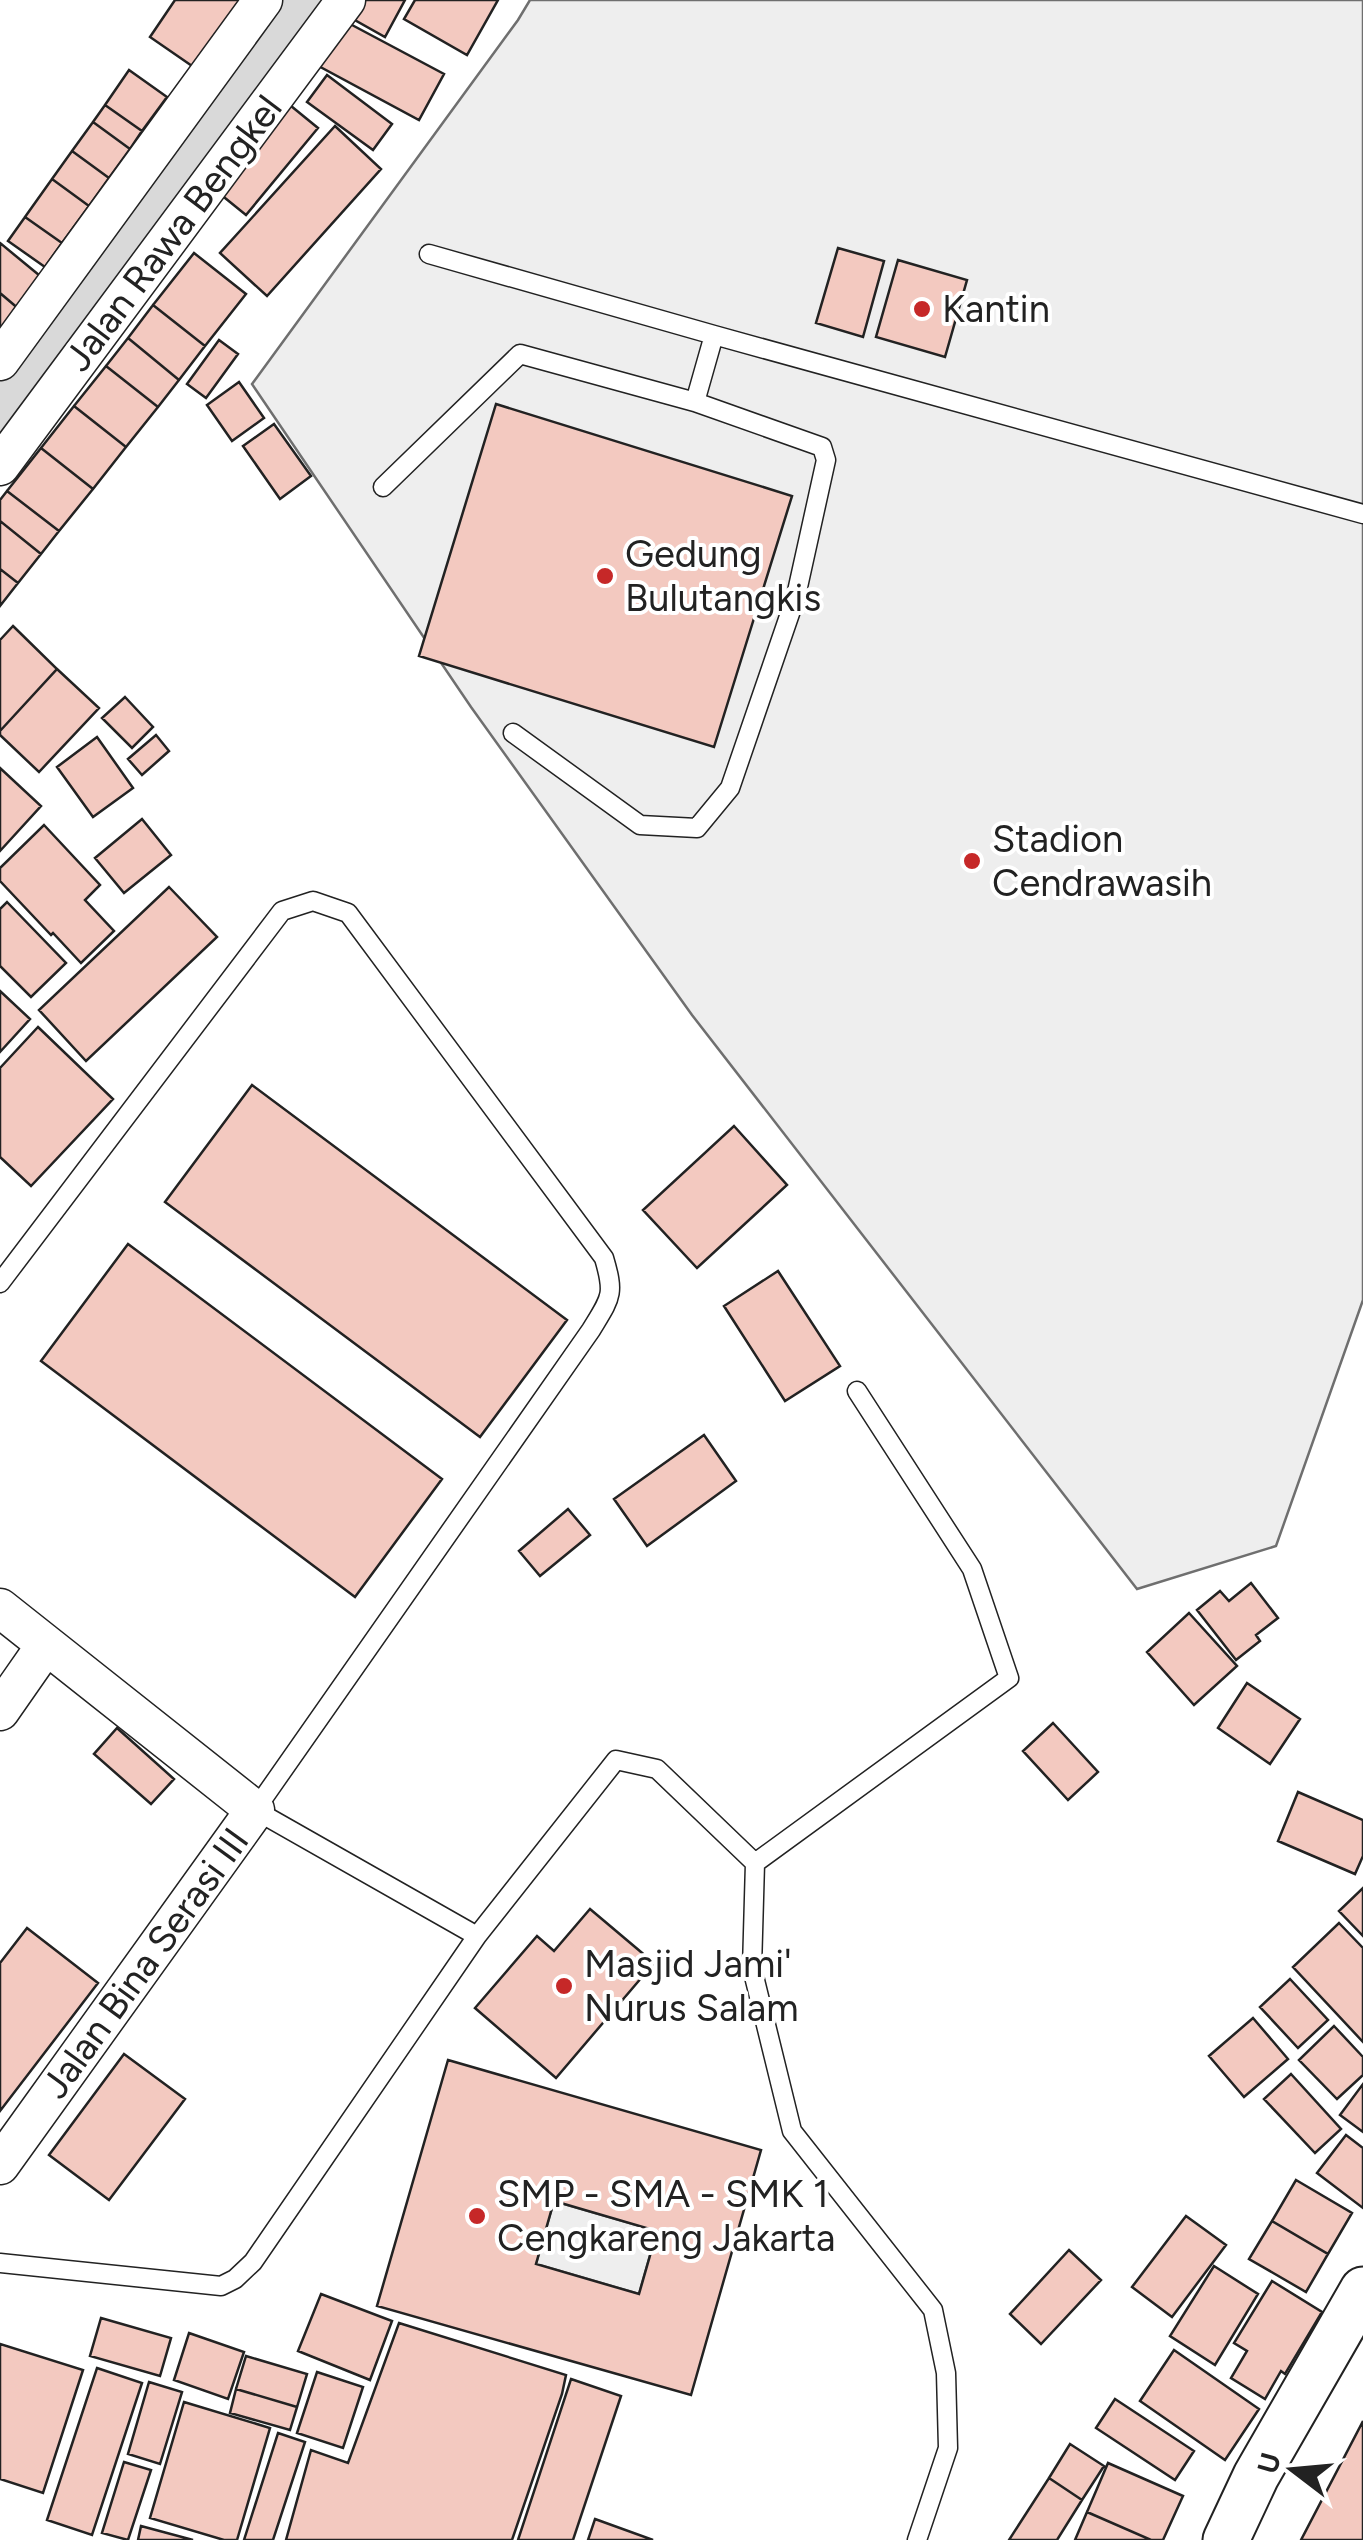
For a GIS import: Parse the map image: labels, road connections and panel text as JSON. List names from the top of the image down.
{
  "streets": {
    "street": ["Jalan Rawa Bengkel", "Jalan Bina Serasi III"]
  },
  "places": [
    "Kantin",
    "Gedung Bulutangkis",
    "Stadion Cendrawasih",
    "Masjid Jami' Nurus Salam",
    "SMP - SMA - SMK 1 Cengkareng Jakarta"
  ],
  "north": "left"
}
